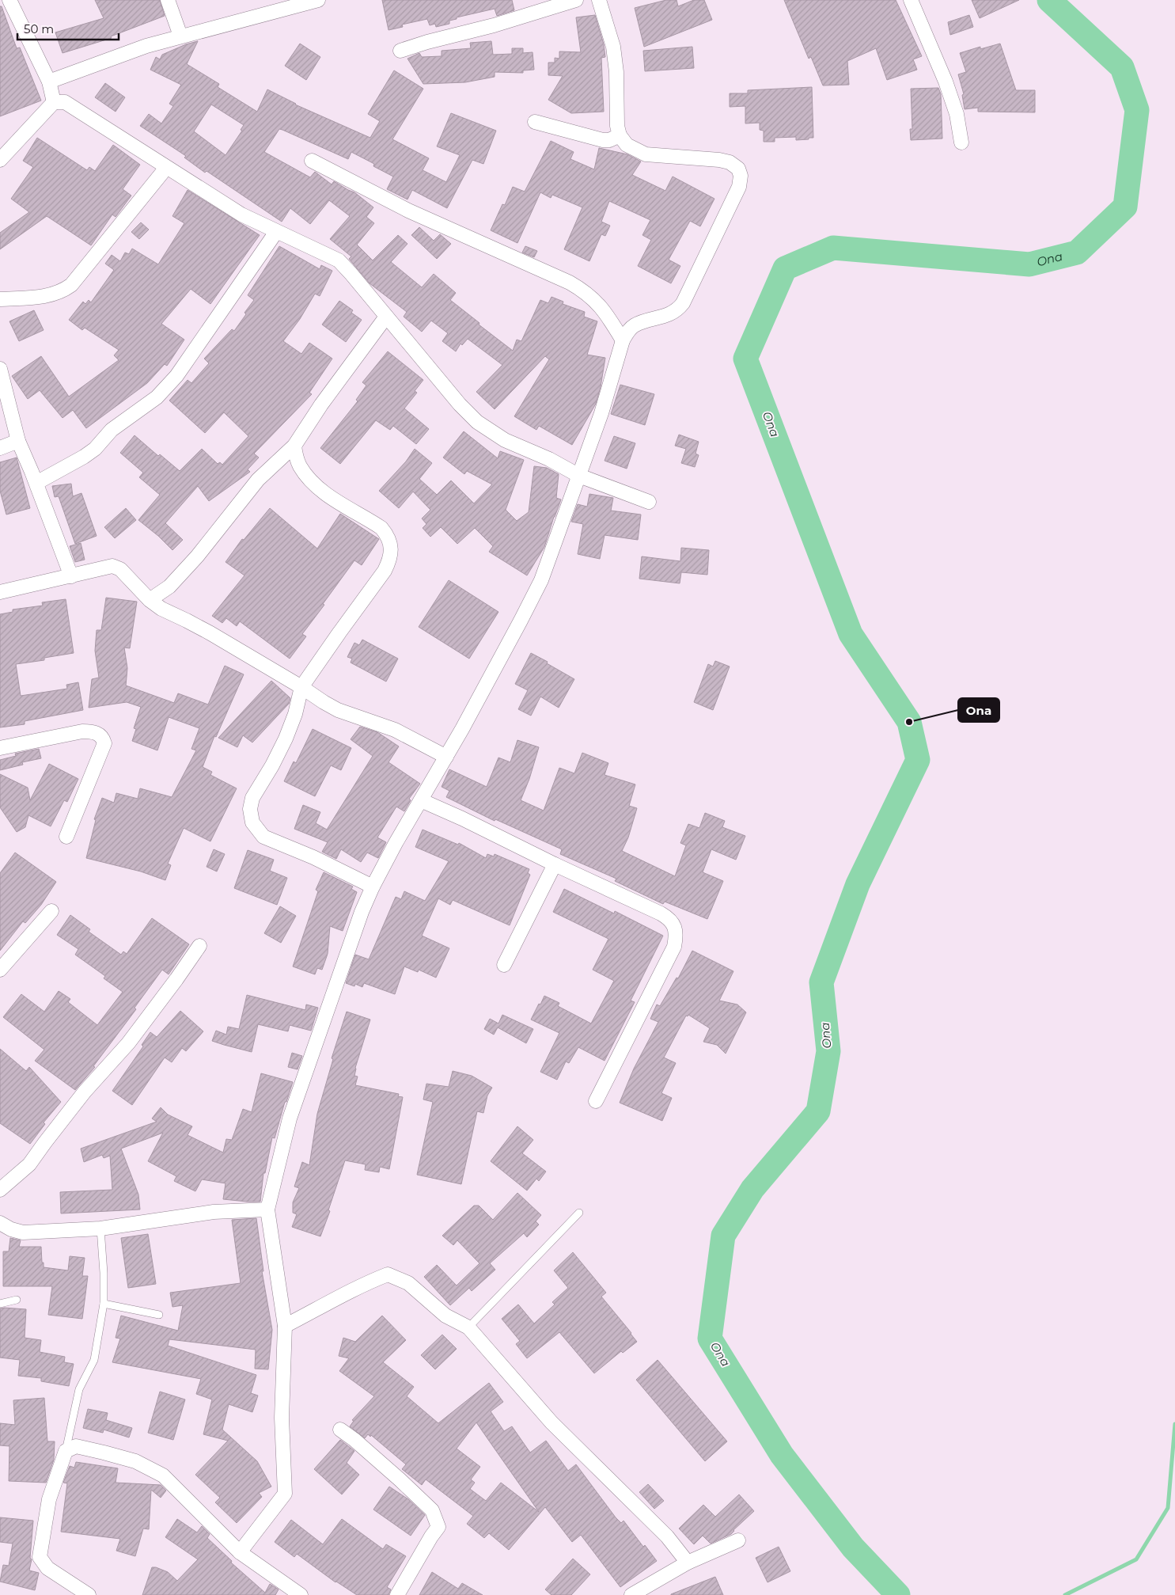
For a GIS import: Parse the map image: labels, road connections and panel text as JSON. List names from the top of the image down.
{
  "water": ["Ona"],
  "places": ["Ona"],
  "scale_bar": "50 m"
}
